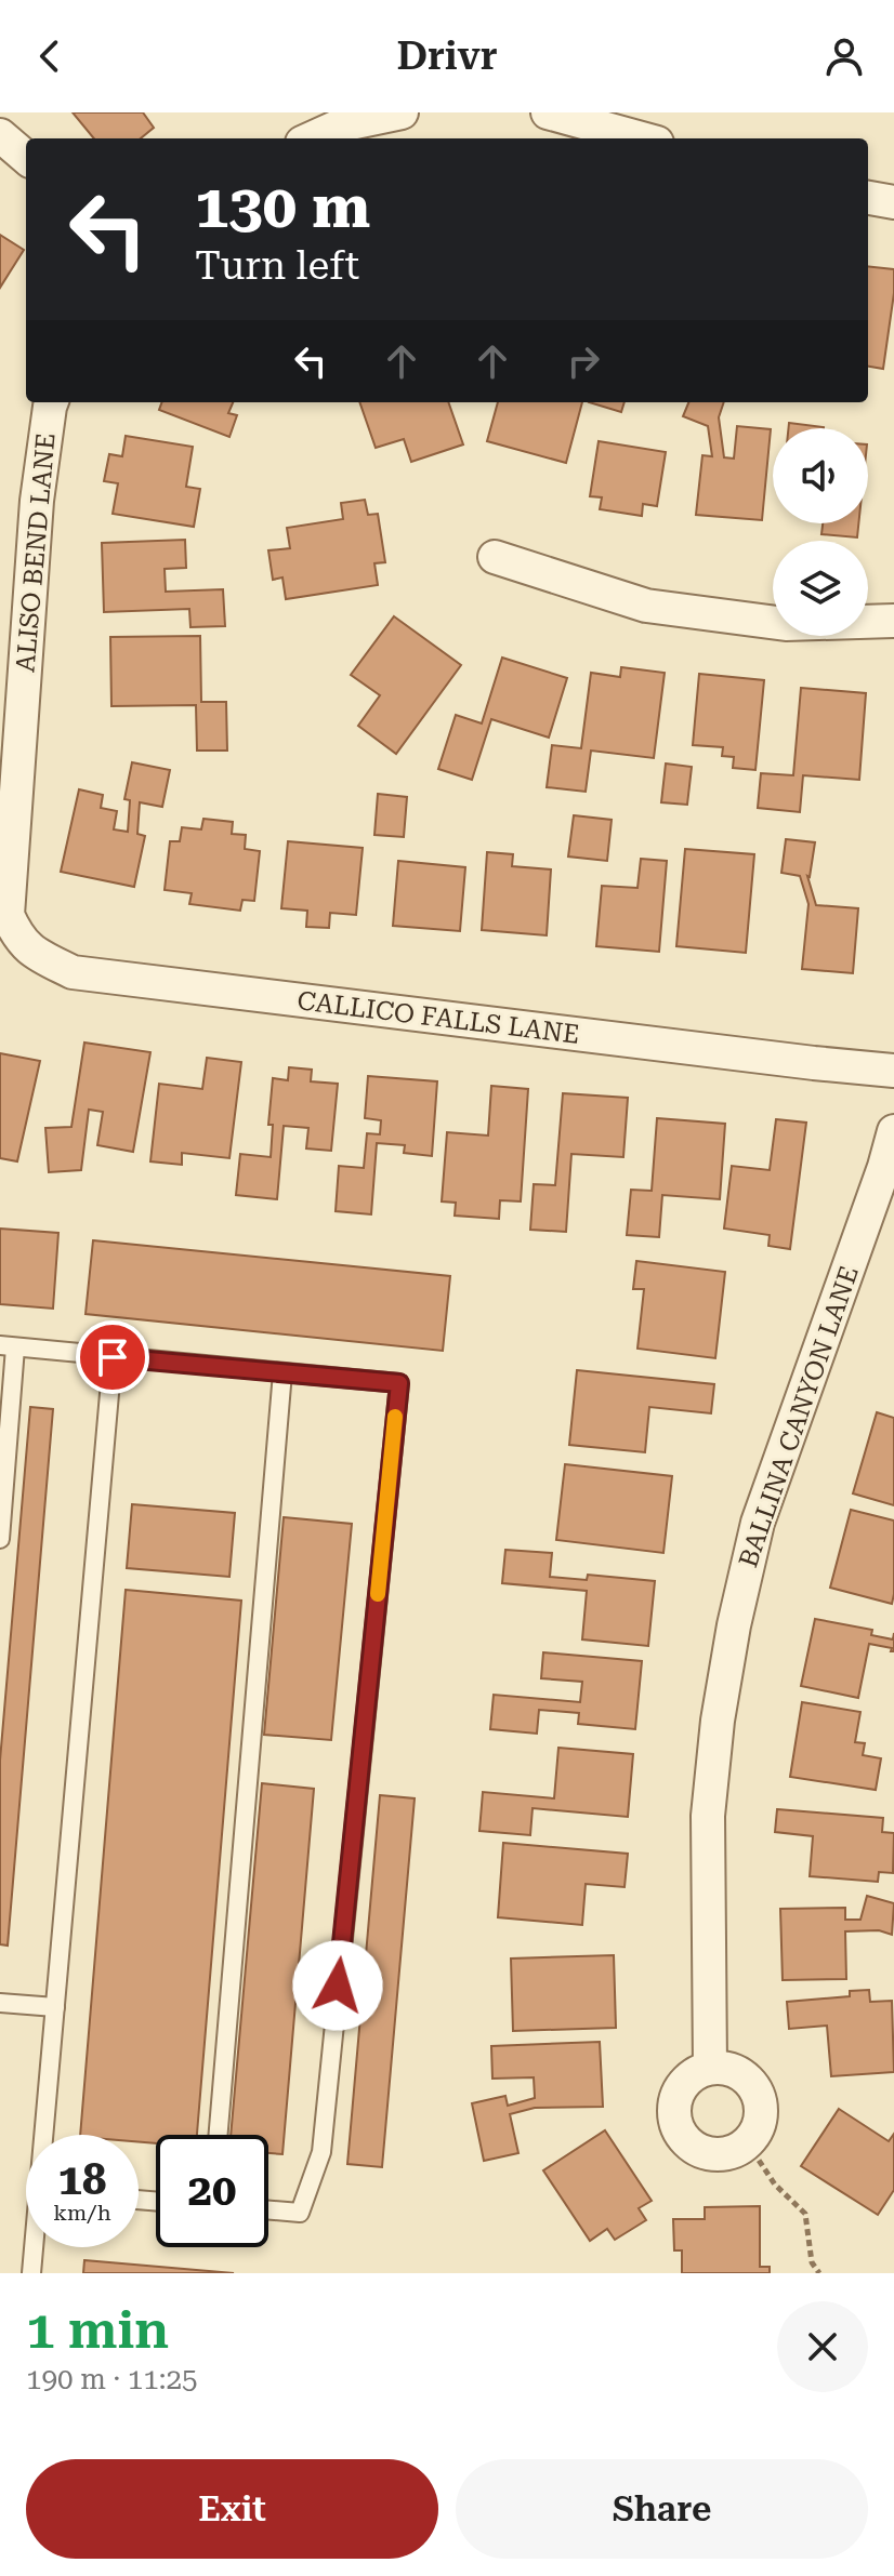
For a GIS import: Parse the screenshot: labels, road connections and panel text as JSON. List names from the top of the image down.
{
  "streets": {
    "street": ["ALISO BEND LANE", "CALLICO FALLS LANE", "BALLINA CANYON LANE"]
  },
  "crossings": [
    ["ALISO BEND LANE", "CALLICO FALLS LANE"]
  ],
  "page": {
    "header": "Drivr",
    "turn": ["130 m", "Turn left"],
    "speed": "18 km/h",
    "limit": "20",
    "heading": ["1 min", "190 m · 11:25"],
    "buttons": ["Exit", "Share"]
  }
}
